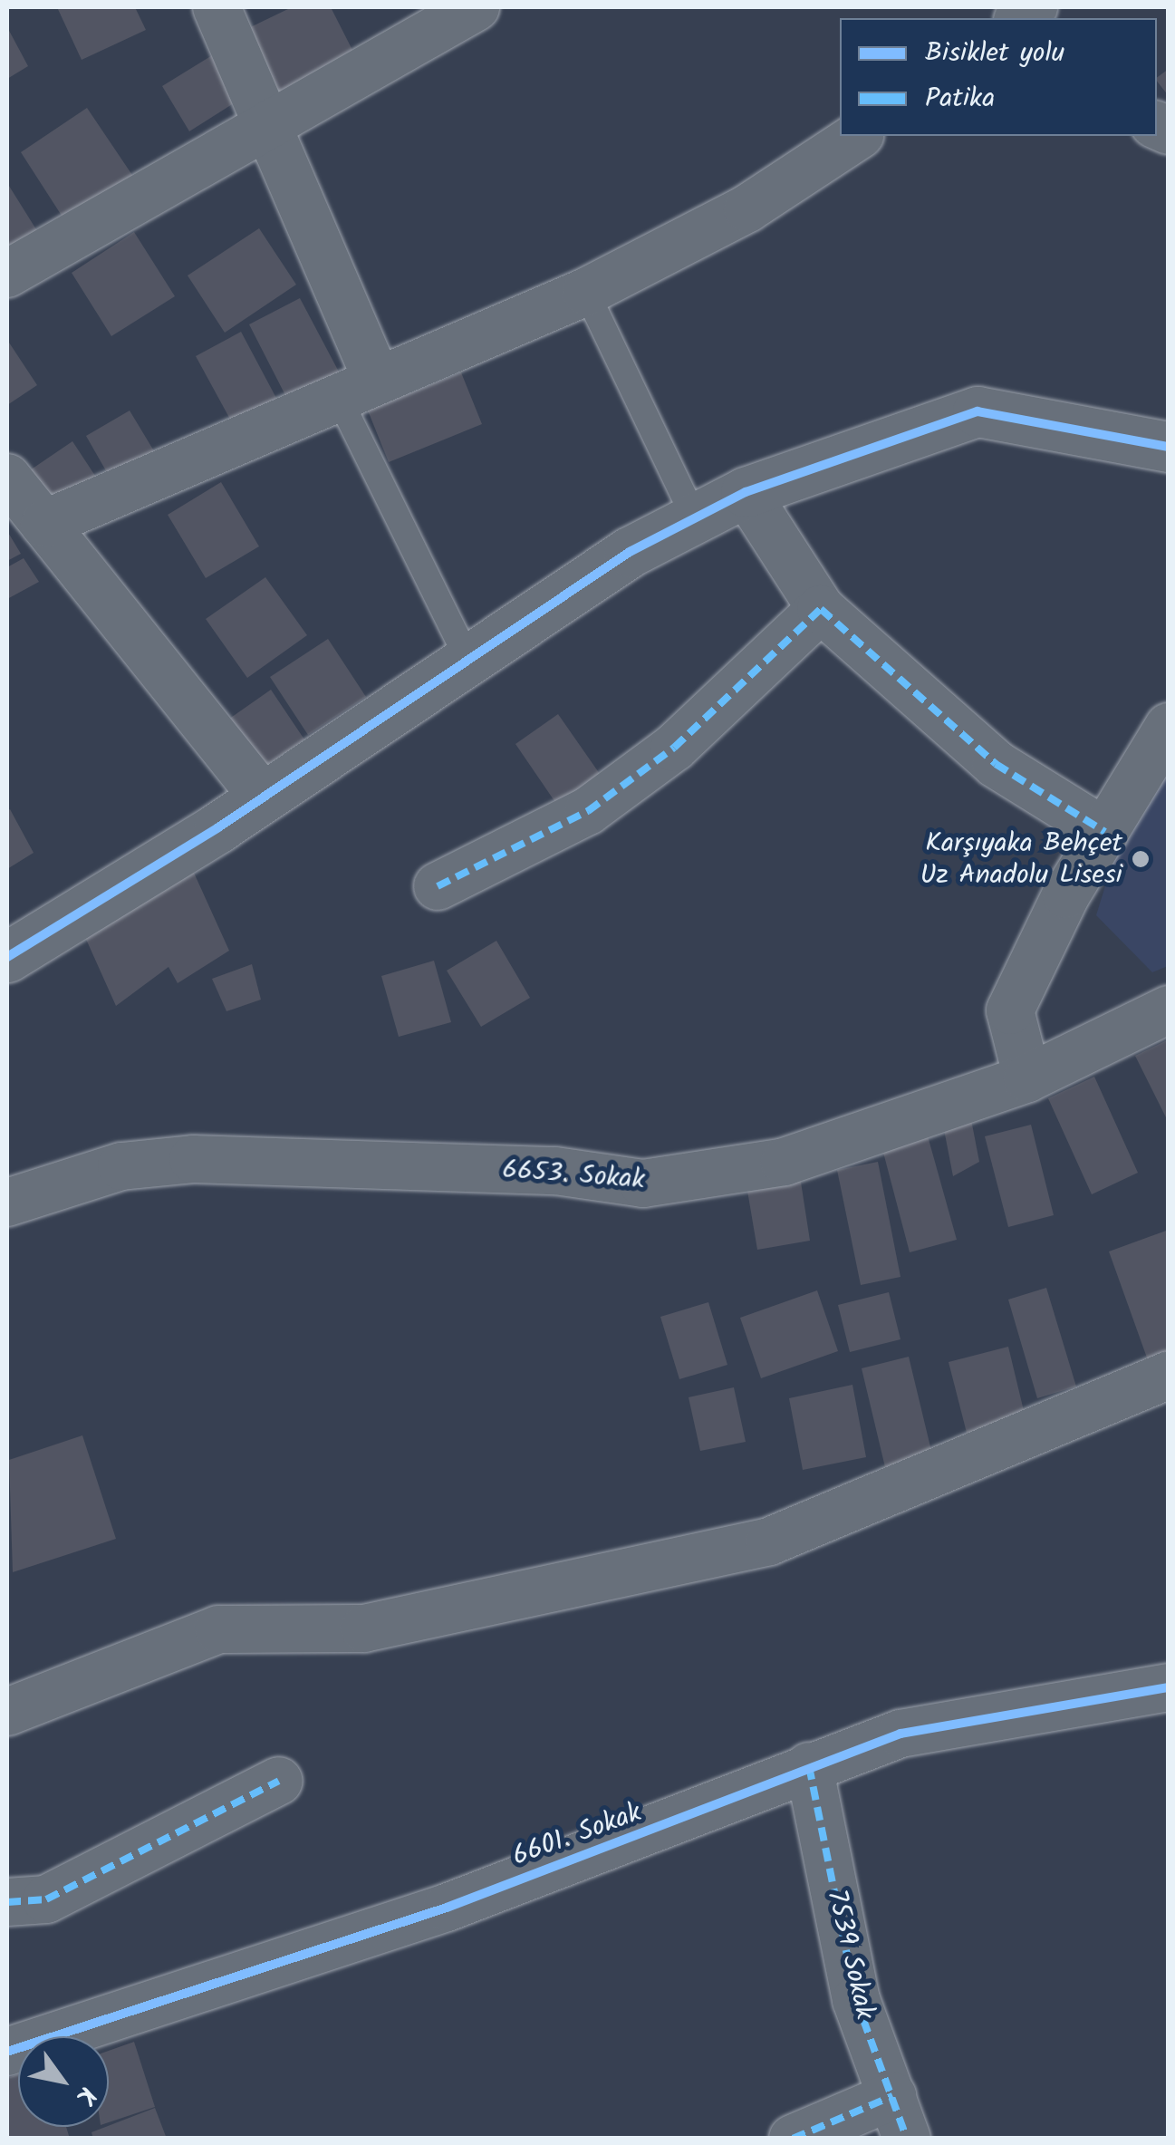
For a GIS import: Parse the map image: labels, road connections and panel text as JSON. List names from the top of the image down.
{
  "streets": {
    "street": ["6653. Sokak", "6601. Sokak", "7539 Sokak"]
  },
  "crossings": [
    ["6601. Sokak", "7539 Sokak"]
  ],
  "places": ["Karşıyaka Behçet Uz Anadolu Lisesi"],
  "legend": ["Bisiklet yolu", "Patika"],
  "north": "bottom right"
}
